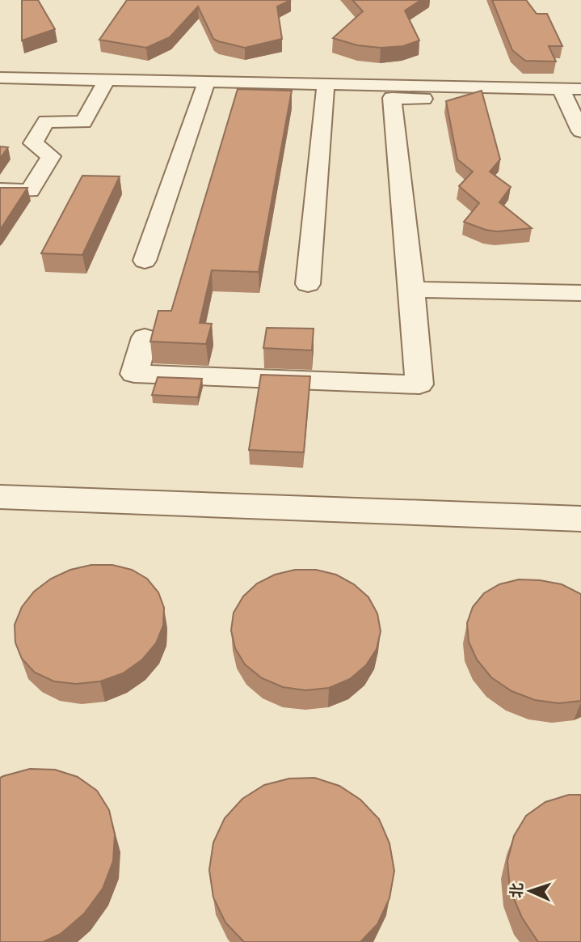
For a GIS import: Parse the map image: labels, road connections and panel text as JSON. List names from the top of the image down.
{
  "north": "left"
}
